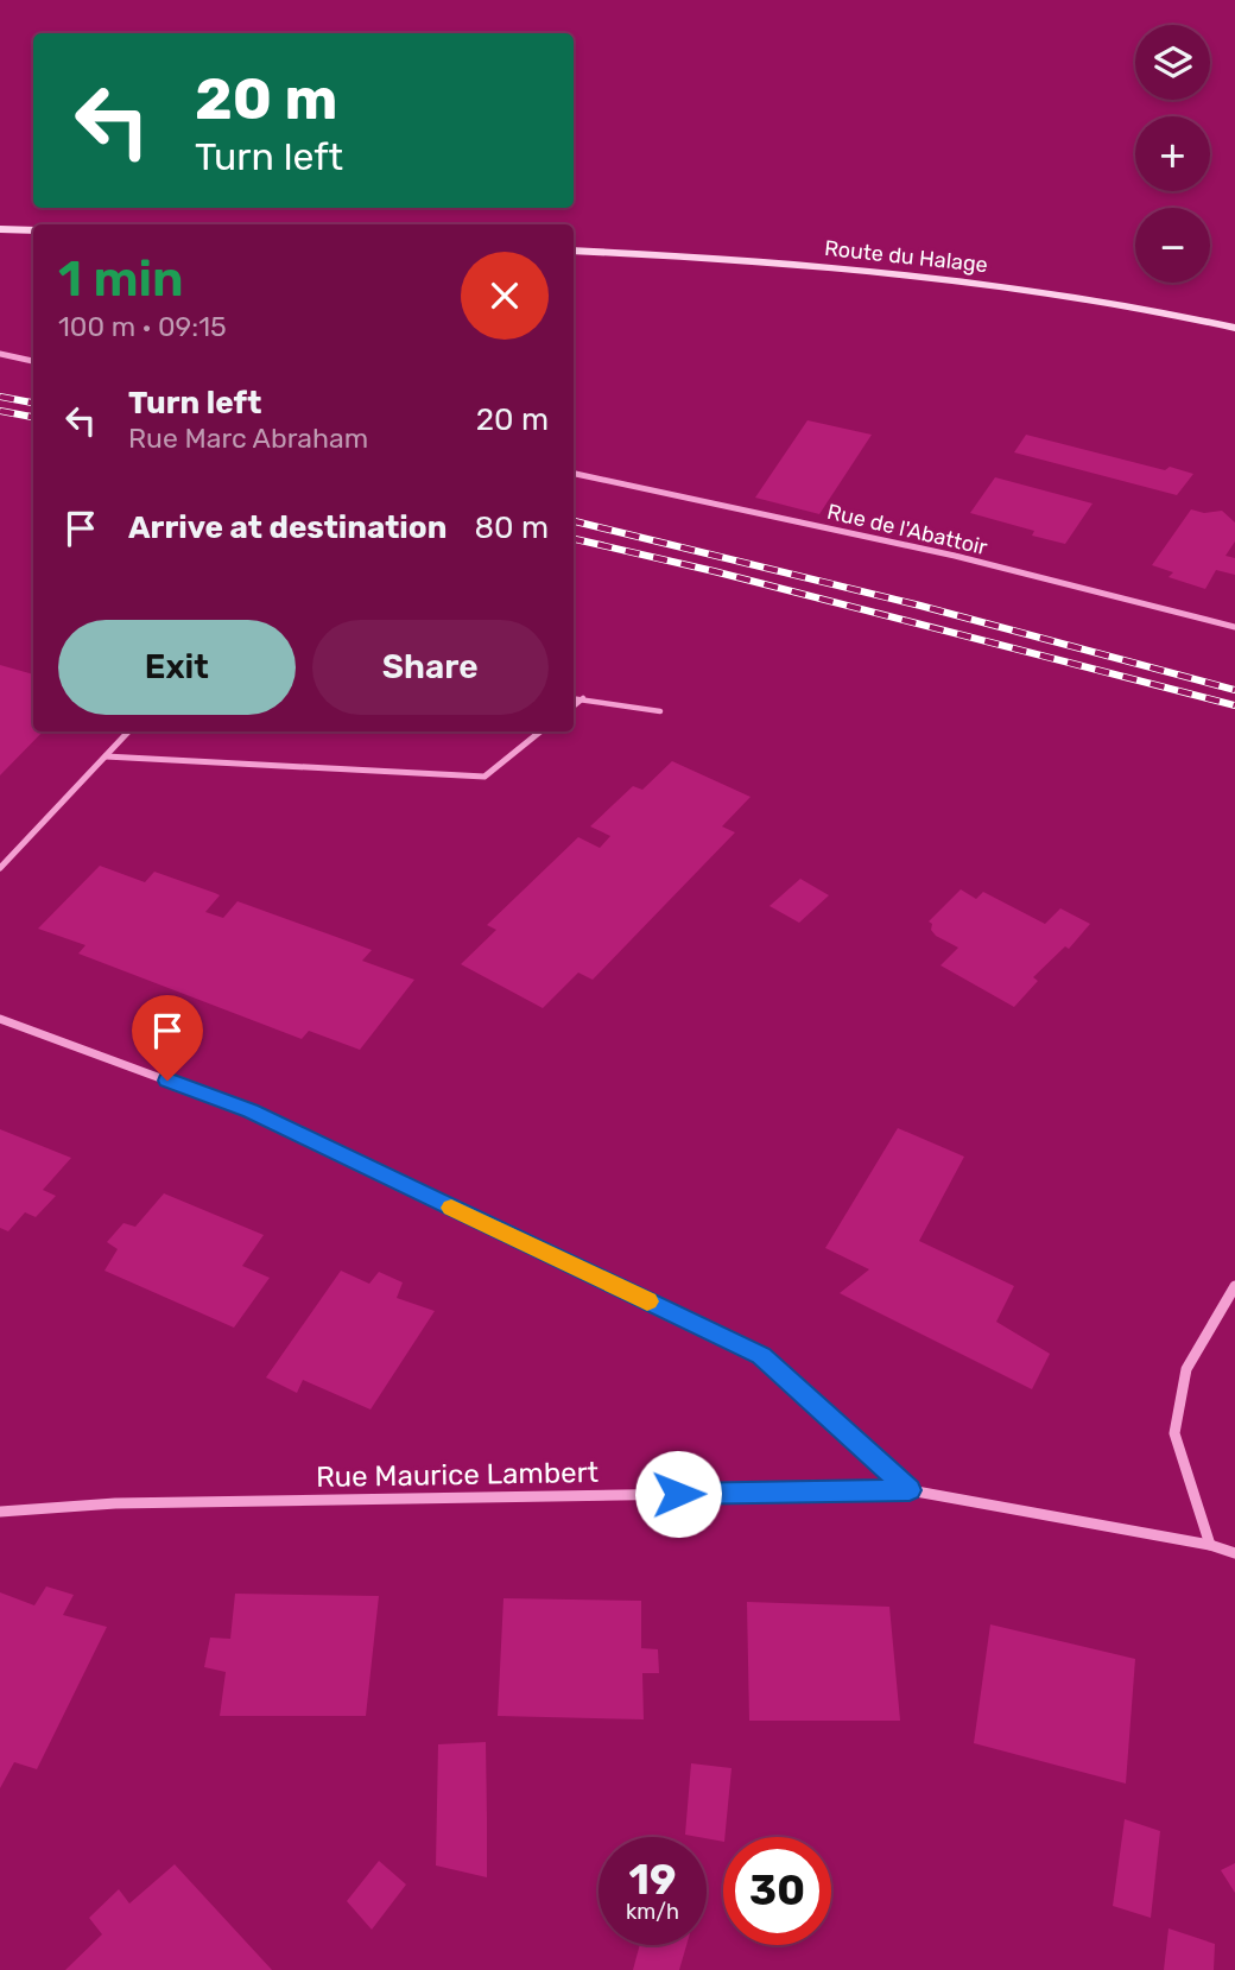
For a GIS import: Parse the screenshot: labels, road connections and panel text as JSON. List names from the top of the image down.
{
  "streets": {
    "main road": ["Route du Halage"],
    "street": ["Rue de l'Abattoir", "Rue Maurice Lambert"]
  },
  "page": {
    "map_buttons": ["+", "−"],
    "turn": ["20 m", "Turn left"],
    "heading": ["1 min", "100 m · 09:15"],
    "list": [
      {
        "name": "Turn left",
        "note": "Rue Marc Abraham",
        "value": "20 m"
      },
      {
        "name": "Arrive at destination",
        "value": "80 m"
      }
    ],
    "buttons": ["Exit", "Share"],
    "speed": "19 km/h",
    "limit": "30"
  }
}
